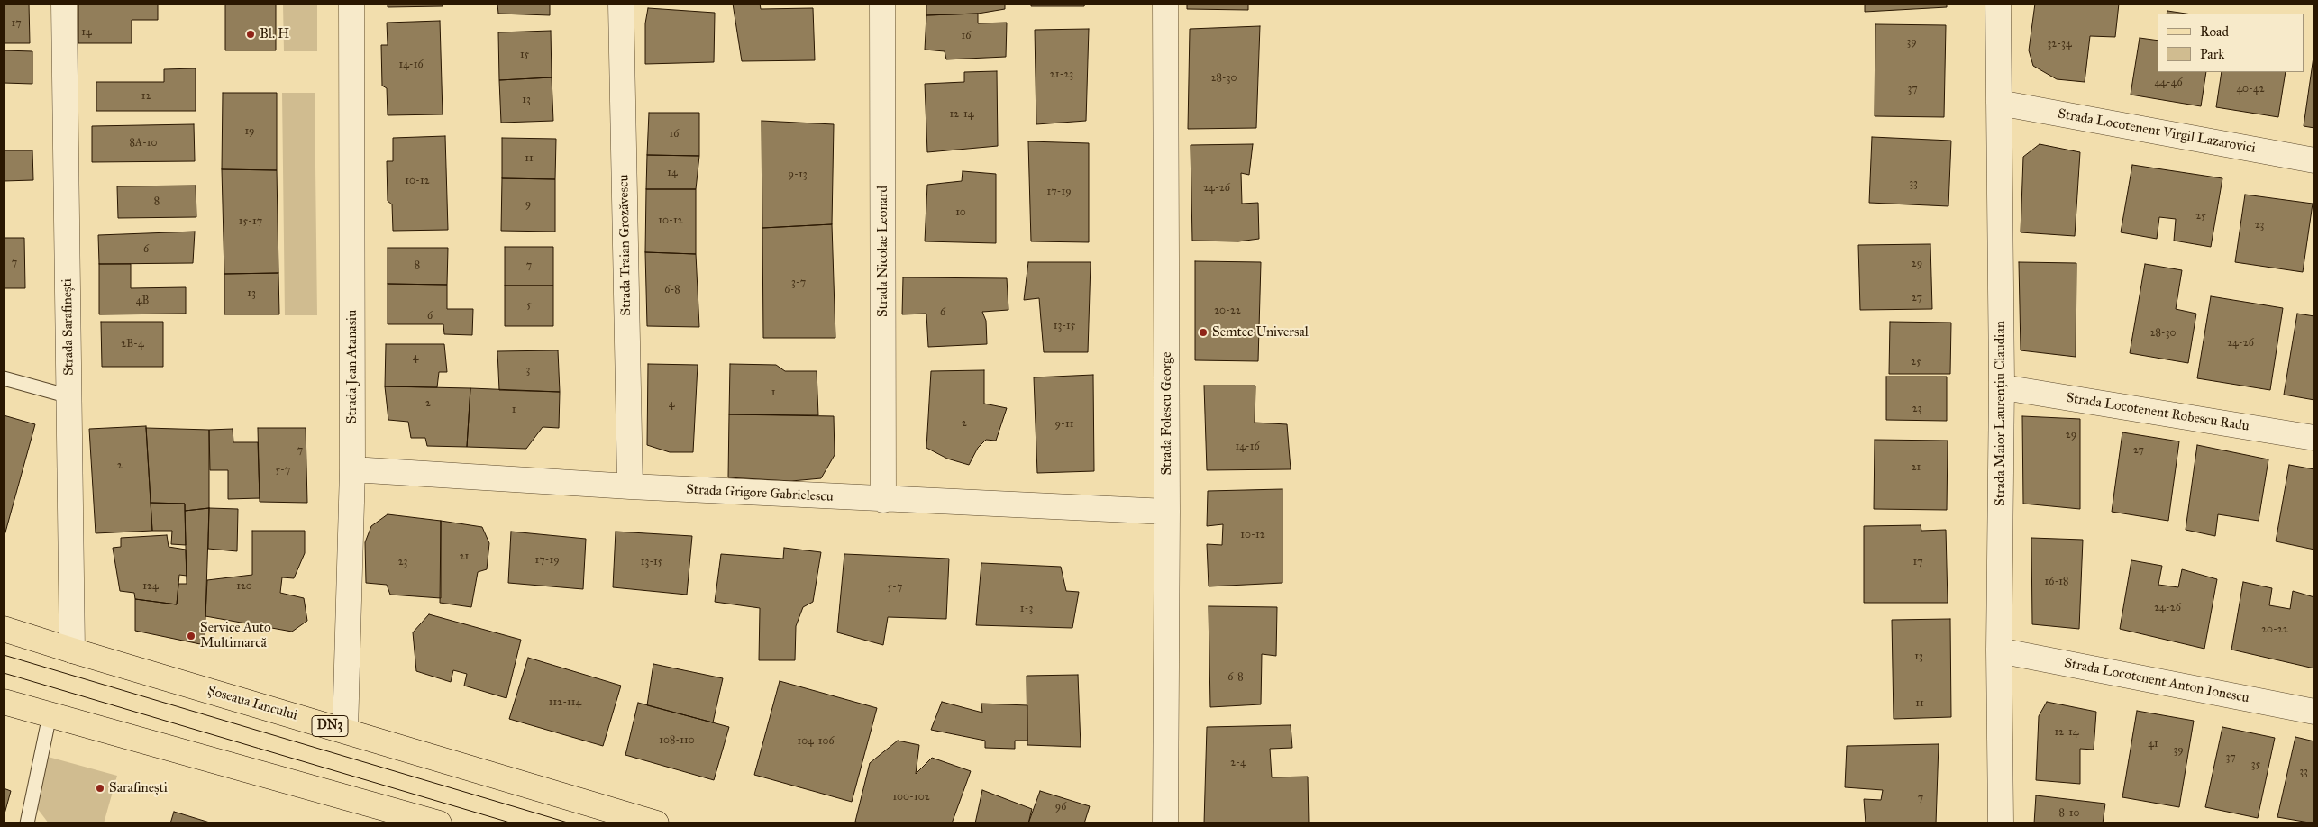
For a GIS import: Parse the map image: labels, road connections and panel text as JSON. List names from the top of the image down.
{
  "streets": {
    "main road": ["Șoseaua Iancului", "DN3"],
    "street": [
      "Strada Locotenent Virgil Lazarovici",
      "Strada Traian Grozăvescu",
      "Strada Nicolae Leonard",
      "Strada Sarafinești",
      "Strada Jean Atanasiu",
      "Strada Locotenent Robescu Radu",
      "Strada Folescu George",
      "Strada Maior Laurențiu Claudian",
      "Strada Grigore Gabrielescu",
      "Strada Locotenent Anton Ionescu"
    ]
  },
  "crossings": [
    ["Strada Locotenent Virgil Lazarovici", "Strada Maior Laurențiu Claudian"],
    ["Strada Traian Grozăvescu", "Strada Grigore Gabrielescu"],
    ["Strada Nicolae Leonard", "Strada Grigore Gabrielescu"],
    ["Strada Sarafinești", "Șoseaua Iancului"],
    ["Strada Jean Atanasiu", "Strada Grigore Gabrielescu"],
    ["Strada Jean Atanasiu", "Șoseaua Iancului"],
    ["Strada Locotenent Robescu Radu", "Strada Maior Laurențiu Claudian"],
    ["Strada Folescu George", "Strada Grigore Gabrielescu"],
    ["Strada Maior Laurențiu Claudian", "Strada Locotenent Anton Ionescu"]
  ],
  "places": [
    "Bl. H",
    "Semtec Universal",
    "Service Auto Multimarcă",
    "Sarafinești"
  ],
  "house_numbers": [
    "17",
    "14",
    "16",
    "39",
    "32-34",
    "15",
    "14-16",
    "21-23",
    "28-30",
    "44-46",
    "37",
    "40-42",
    "12",
    "13",
    "12-14",
    "19",
    "16",
    "8A-10",
    "11",
    "14",
    "9-13",
    "10-12",
    "33",
    "24-26",
    "17-19",
    "8",
    "9",
    "10",
    "25",
    "10-12",
    "15-17",
    "23",
    "6",
    "7",
    "29",
    "8",
    "7",
    "3-7",
    "6-8",
    "13",
    "27",
    "4B",
    "5",
    "20-22",
    "6",
    "6",
    "13-15",
    "28-30",
    "24-26",
    "2B-4",
    "4",
    "25",
    "3",
    "1",
    "2",
    "4",
    "23",
    "1",
    "2",
    "9-11",
    "29",
    "14-16",
    "7",
    "27",
    "2",
    "21",
    "5-7",
    "10-12",
    "21",
    "17-19",
    "23",
    "13-15",
    "17",
    "16-18",
    "124",
    "120",
    "5-7",
    "24-26",
    "1-3",
    "20-22",
    "13",
    "6-8",
    "112-114",
    "11",
    "12-14",
    "108-110",
    "104-106",
    "41",
    "39",
    "37",
    "2-4",
    "35",
    "33",
    "100-102",
    "7",
    "96",
    "8-10"
  ],
  "legend": ["Road", "Park"]
}
